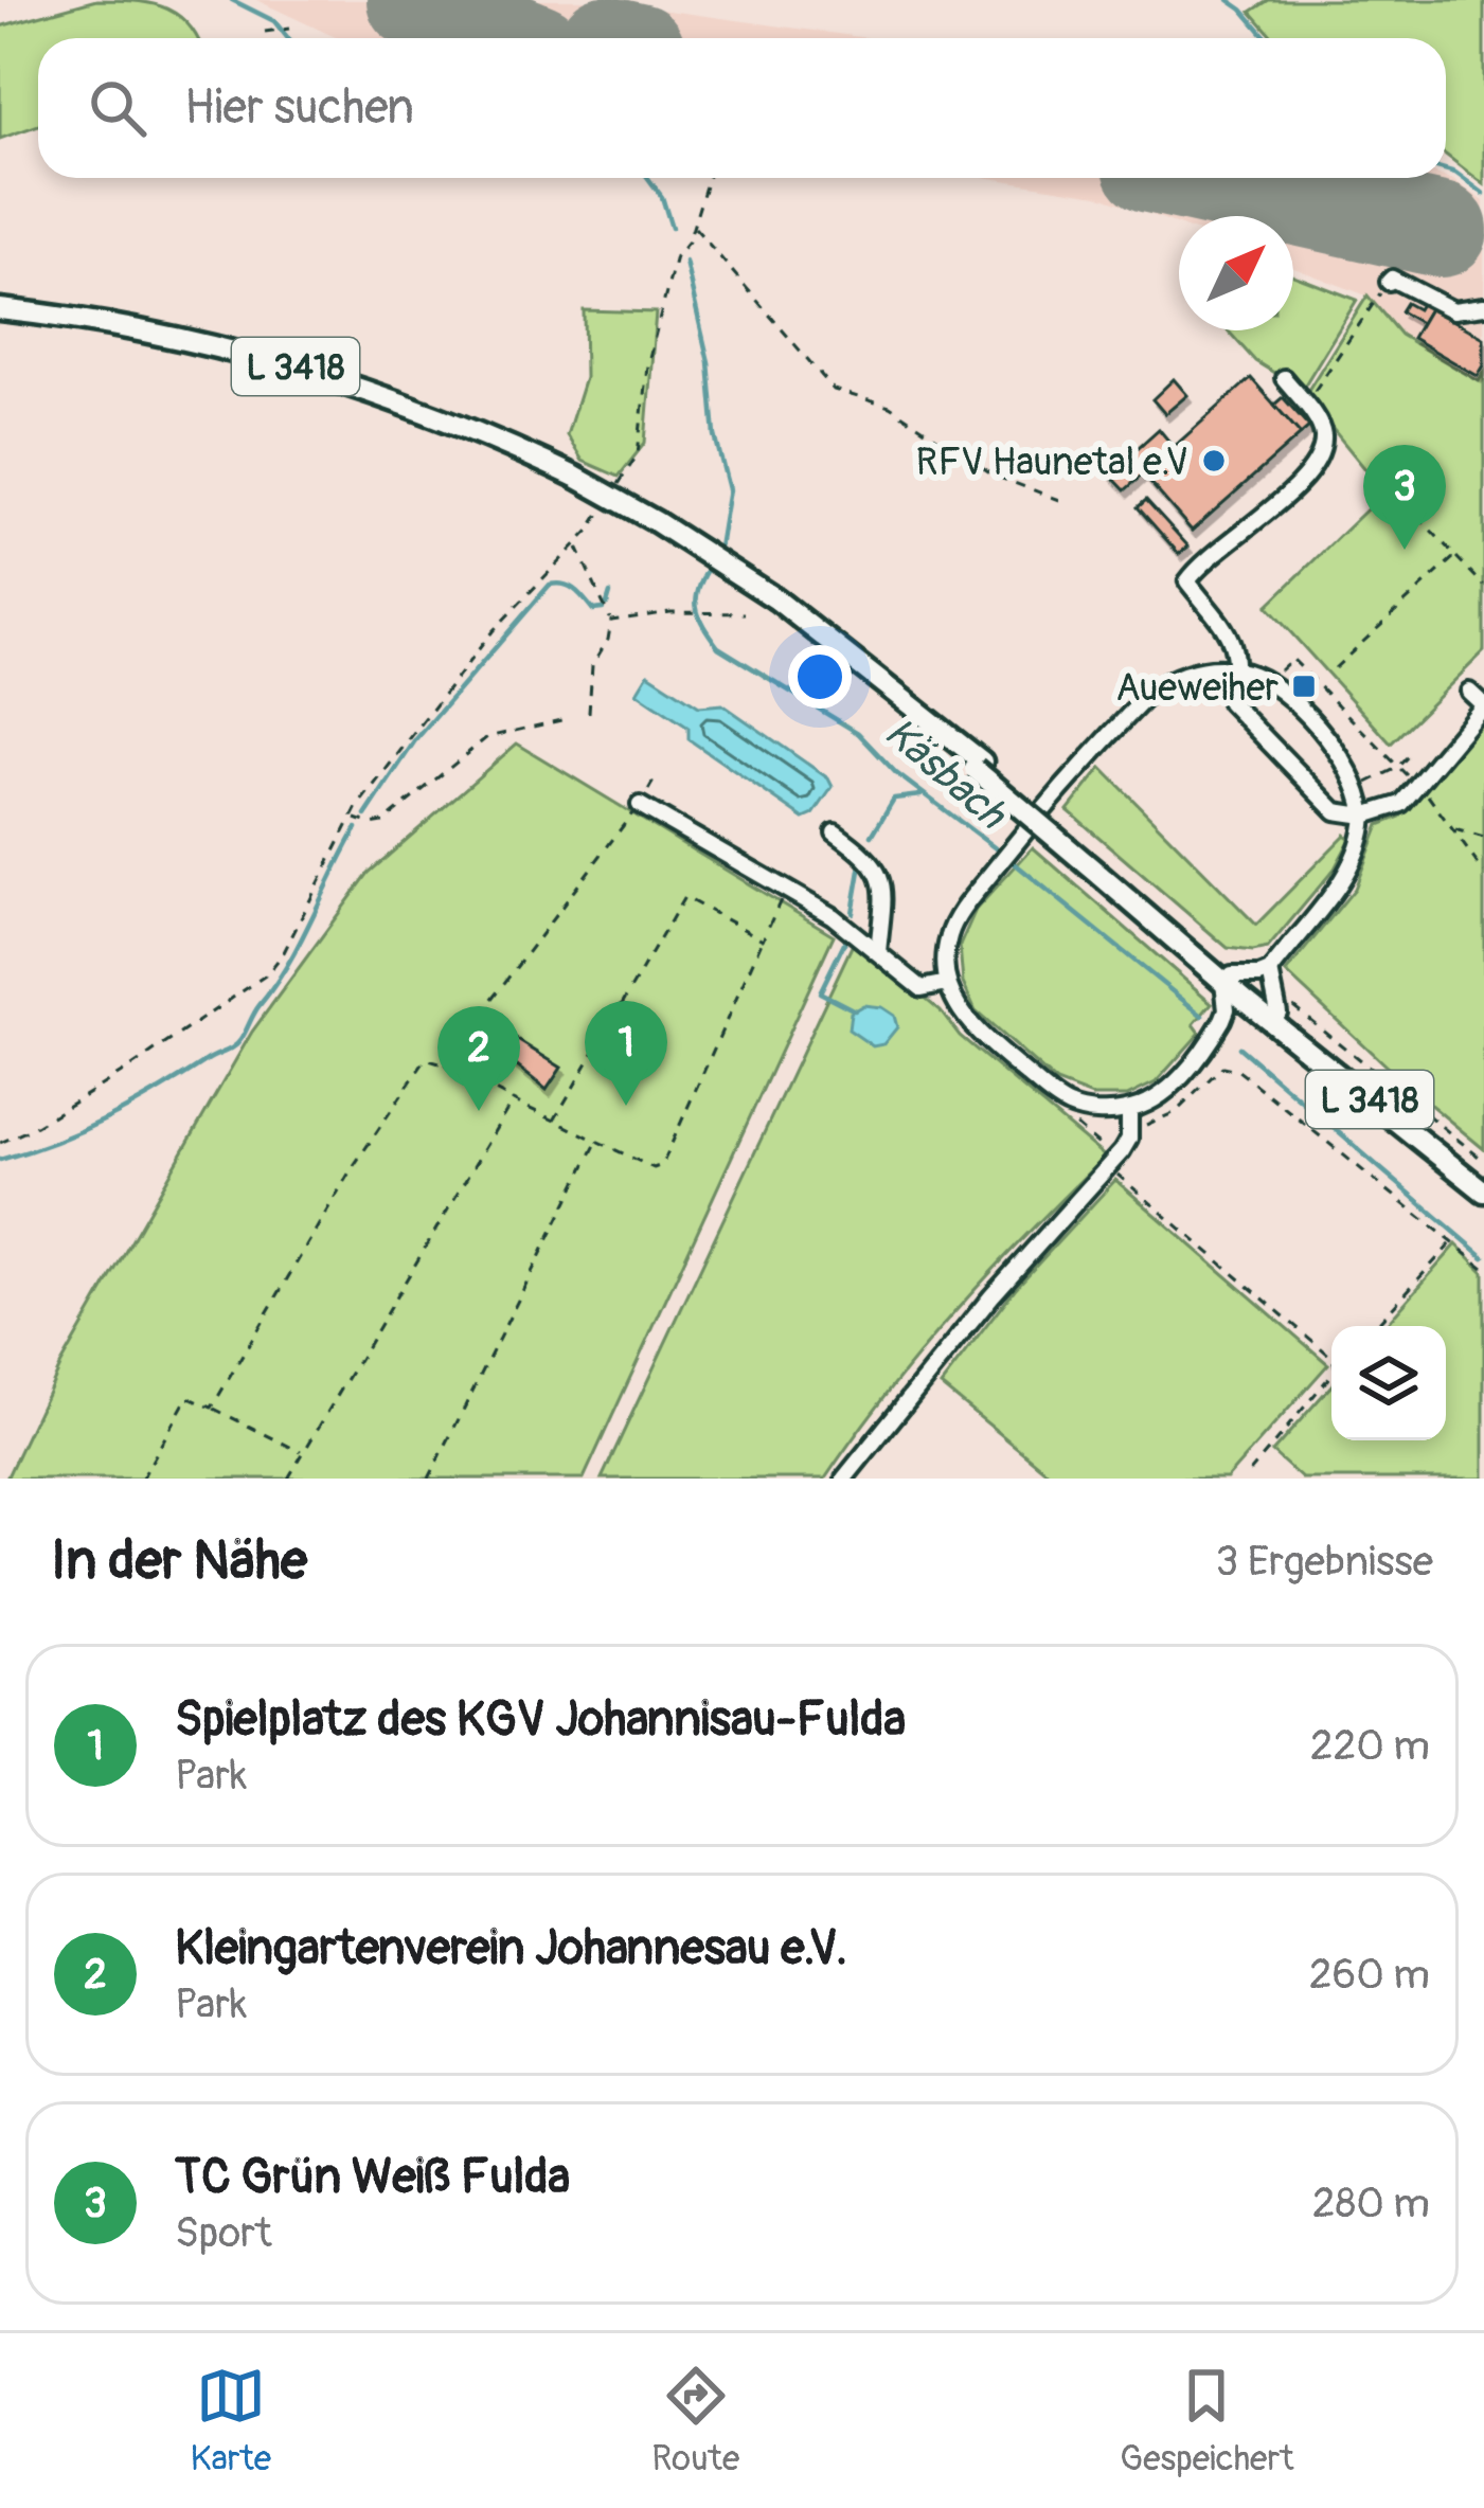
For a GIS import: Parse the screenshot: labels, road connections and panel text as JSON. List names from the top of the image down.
{
  "streets": {
    "main road": ["L 3418"]
  },
  "water": ["Käsbach"],
  "places": {
    "other": ["RFV Haunetal e.V"],
    "transit": ["Aueweiher"]
  },
  "north": "top right",
  "page": {
    "search": "Hier suchen",
    "pins": ["3", "1", "2"],
    "heading": ["In der Nähe", "3 Ergebnisse"],
    "list": [
      {
        "mark": "1",
        "name": "Spielplatz des KGV Johannisau-Fulda",
        "note": "Park",
        "value": "220 m"
      },
      {
        "mark": "2",
        "name": "Kleingartenverein Johannesau e.V.",
        "note": "Park",
        "value": "260 m"
      },
      {
        "mark": "3",
        "name": "TC Grün Weiß Fulda",
        "note": "Sport",
        "value": "280 m"
      }
    ],
    "nav": ["Karte", "Route", "Gespeichert"]
  }
}
